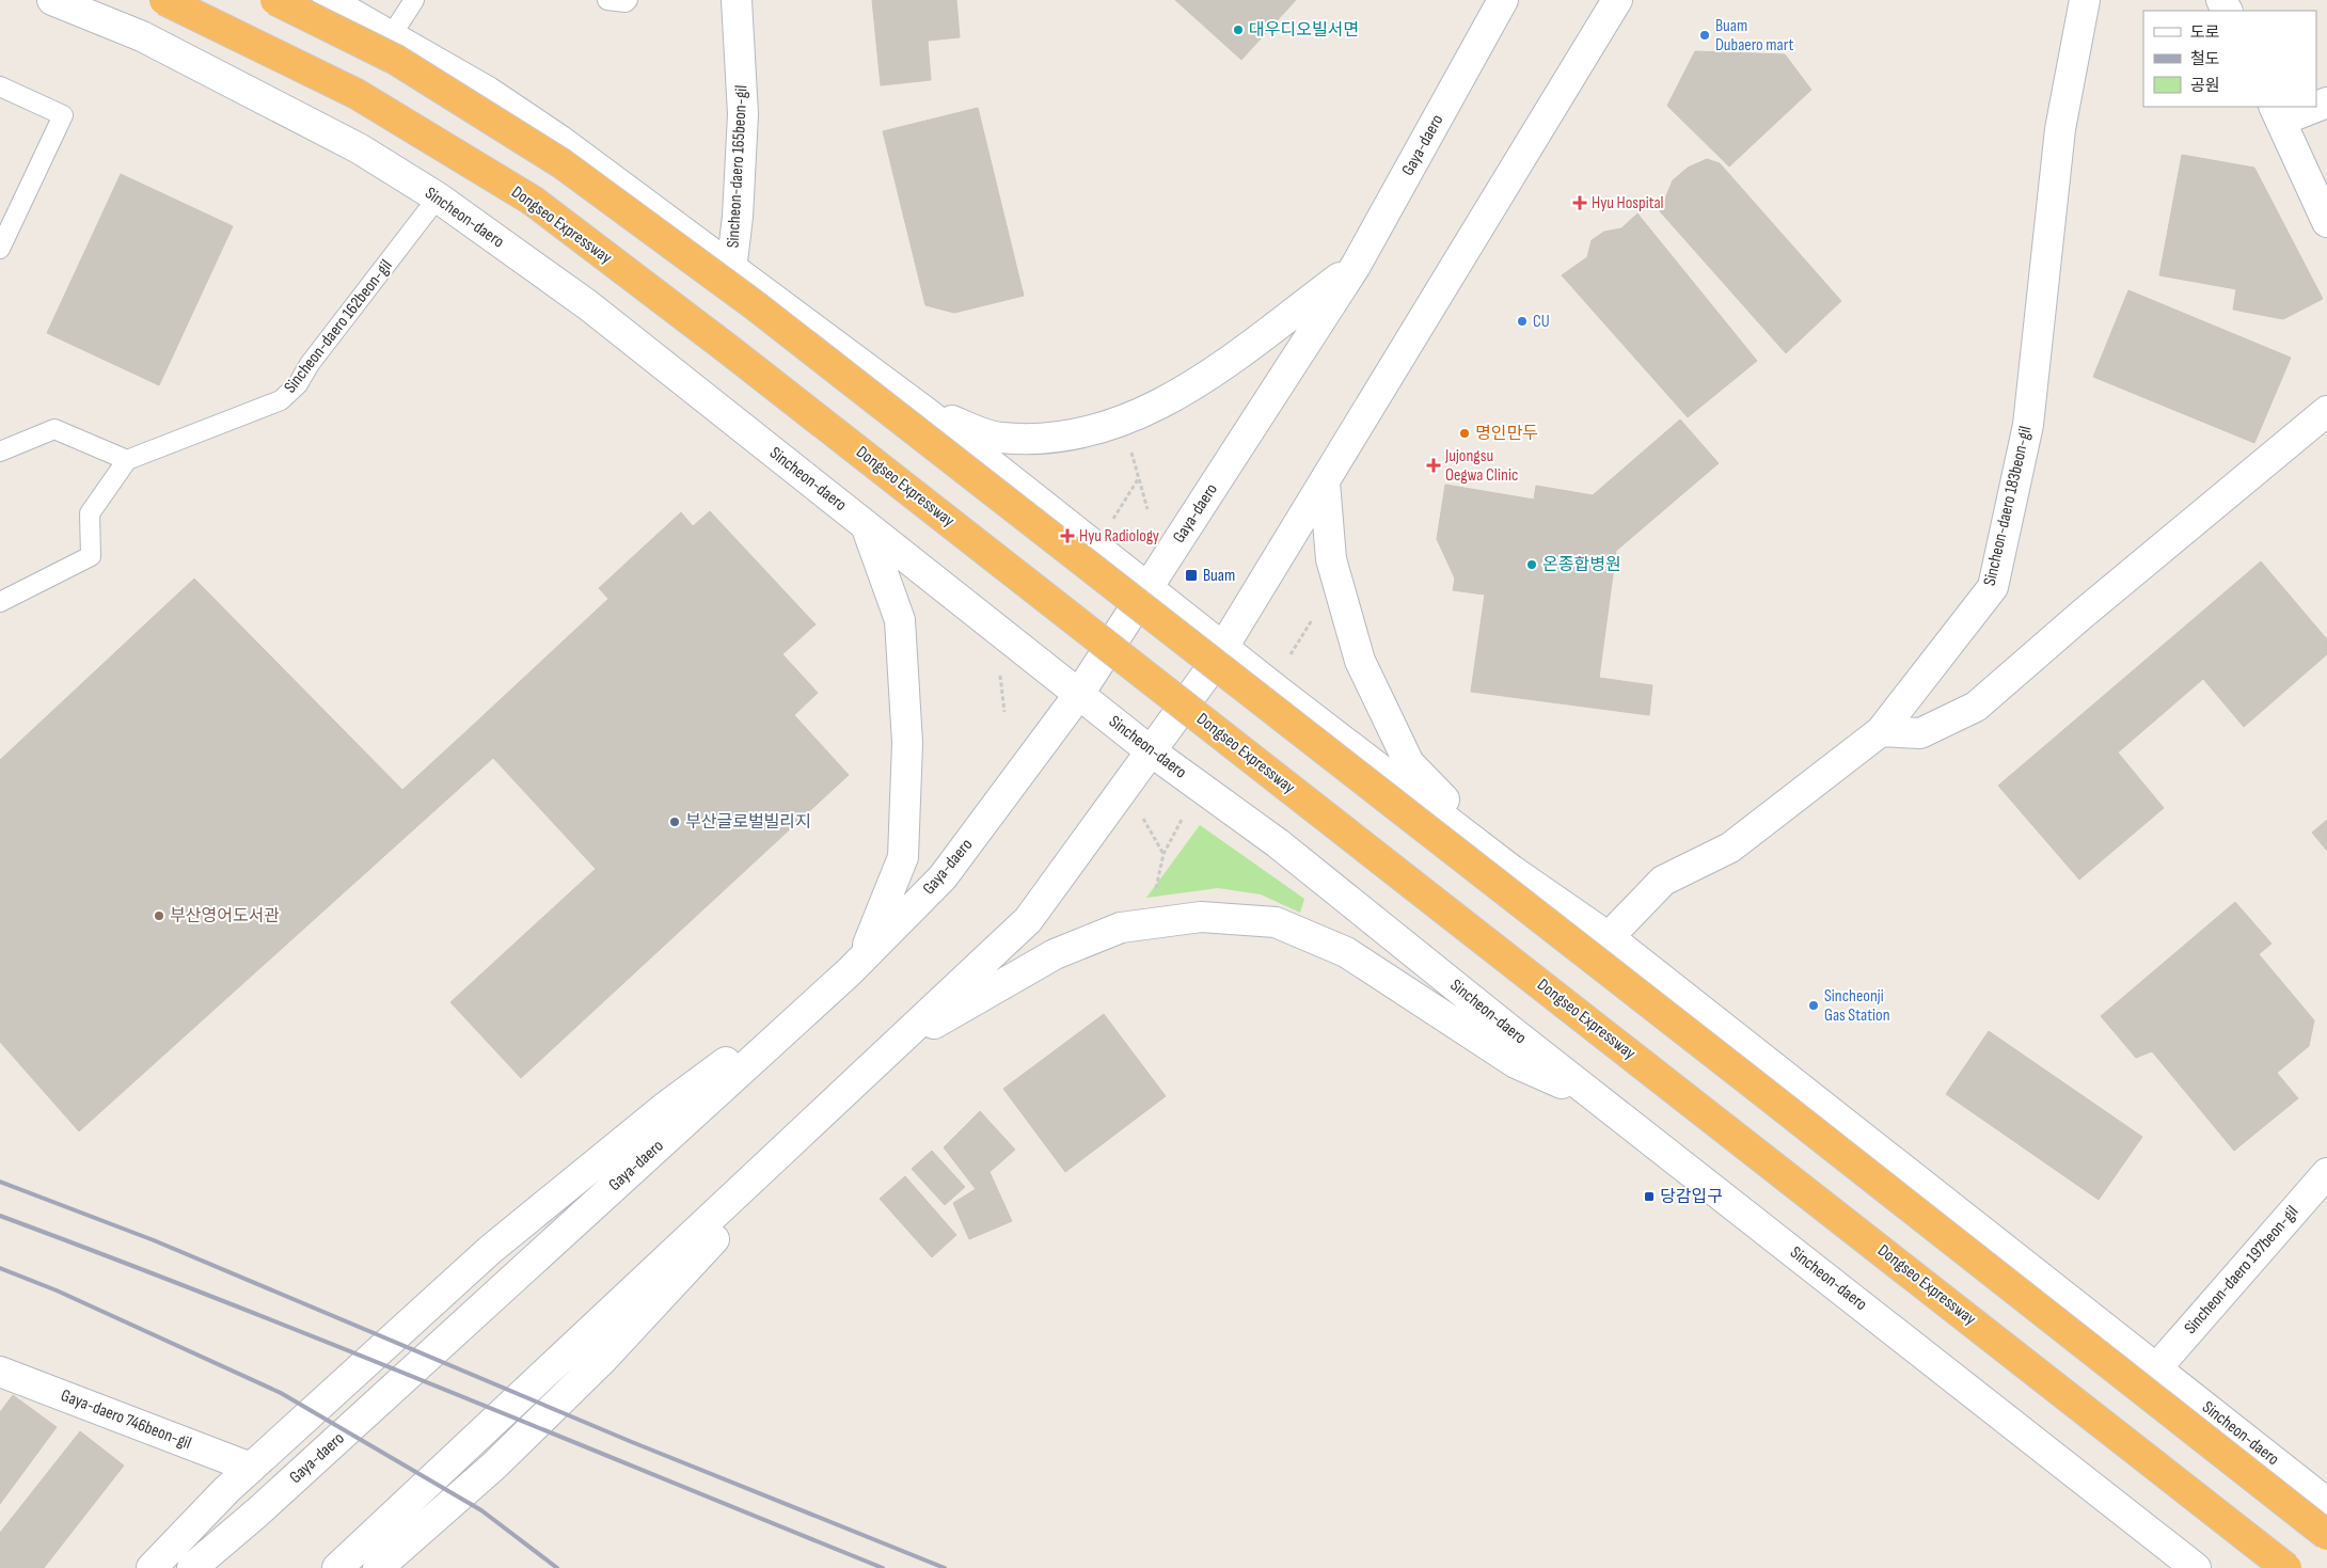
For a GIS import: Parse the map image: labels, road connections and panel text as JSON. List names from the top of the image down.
{
  "streets": {
    "highway": ["Dongseo Expressway"],
    "main road": [
      "Gaya-daero",
      "Sincheon-daero 165beon-gil",
      "Sincheon-daero",
      "Sincheon-daero 183beon-gil",
      "Sincheon-daero 197beon-gil",
      "Gaya-daero 746beon-gil"
    ],
    "lane": ["Sincheon-daero 162beon-gil"]
  },
  "crossings": [
    ["Gaya-daero", "Sincheon-daero"],
    ["Sincheon-daero 165beon-gil", "Sincheon-daero"],
    ["Sincheon-daero", "Sincheon-daero 162beon-gil"],
    ["Sincheon-daero", "Sincheon-daero 183beon-gil"],
    ["Sincheon-daero", "Sincheon-daero 197beon-gil"]
  ],
  "places": {
    "other": [
      "대우디오빌서면",
      "Buam Dubaero mart",
      "CU",
      "명인만두",
      "온종합병원",
      "부산글로벌빌리지",
      "부산영어도서관",
      "Sincheonji Gas Station"
    ],
    "health": ["Hyu Hospital", "Jujongsu Oegwa Clinic", "Hyu Radiology"],
    "transit": ["Buam", "당감입구"]
  },
  "legend": ["도로", "철도", "공원"]
}
